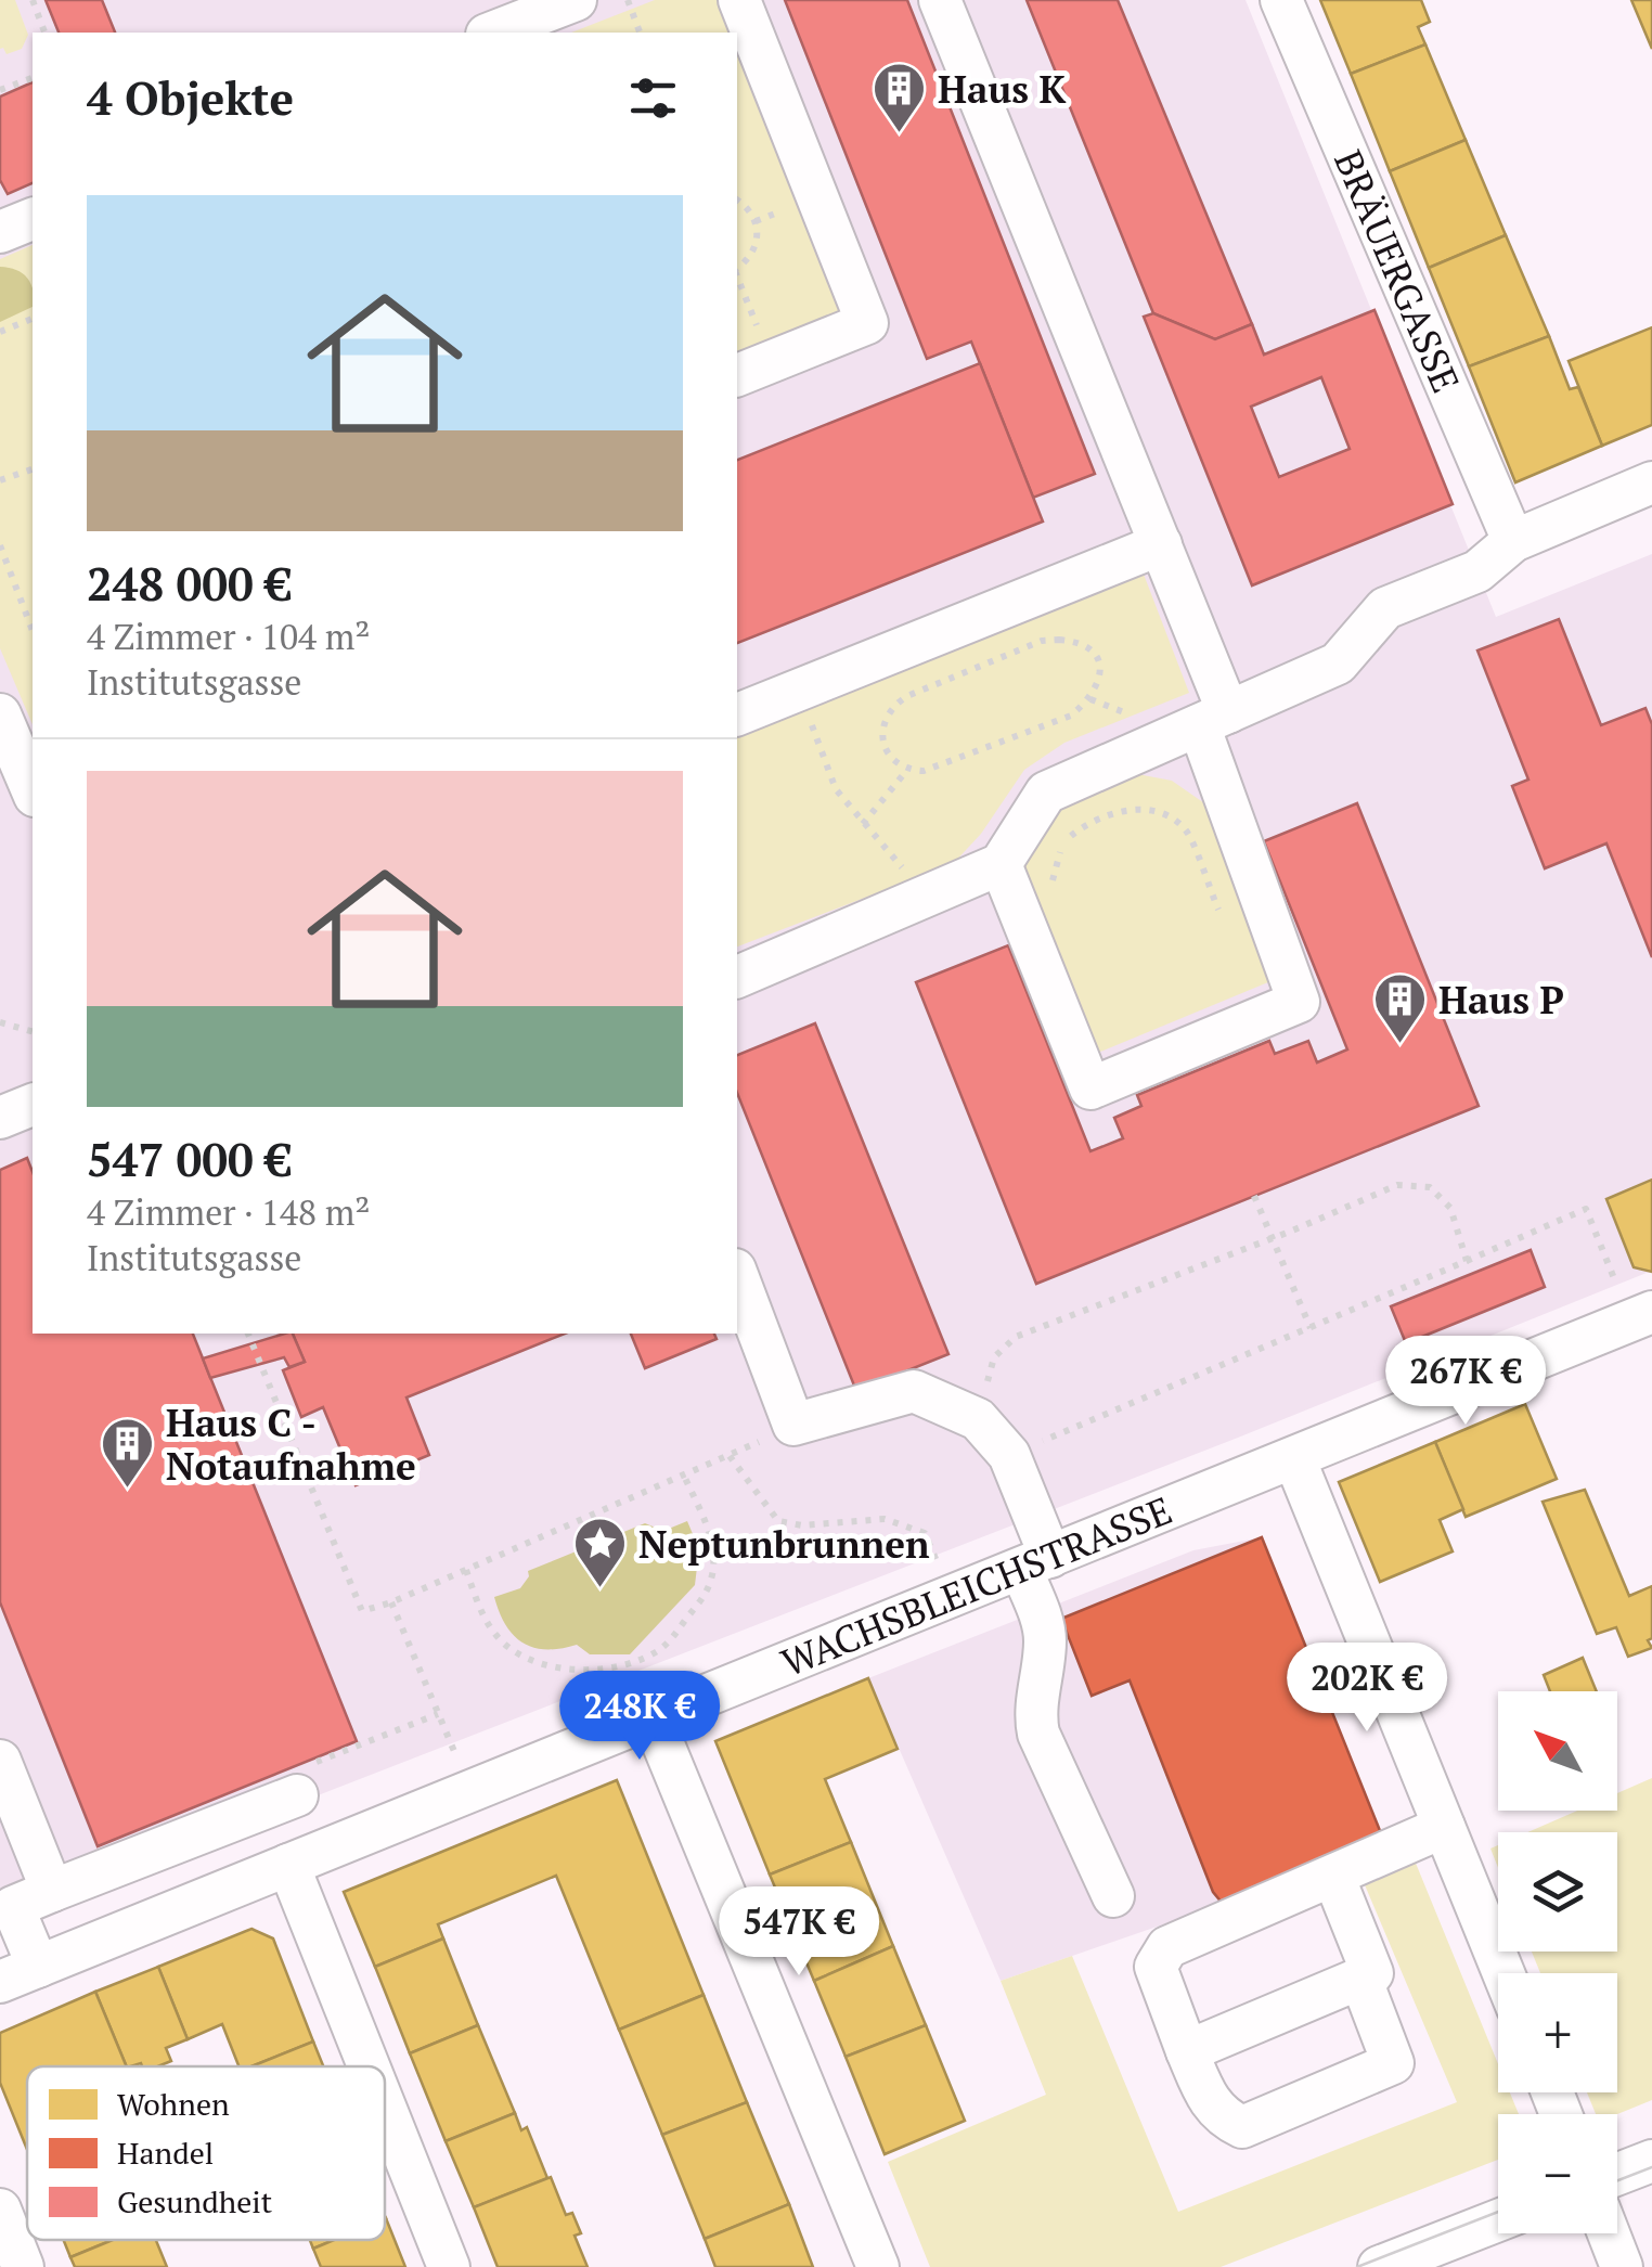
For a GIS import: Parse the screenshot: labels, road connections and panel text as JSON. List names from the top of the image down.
{
  "streets": {
    "street": ["BRÄUERGASSE", "WACHSBLEICHSTRASSE"]
  },
  "places": {
    "building": ["Haus K", "Haus P", "Haus C - Notaufnahme"],
    "place": ["Neptunbrunnen"]
  },
  "legend": ["Wohnen", "Handel", "Gesundheit"],
  "north": "top left",
  "page": {
    "heading": "4 Objekte",
    "list": [
      {
        "name": "248 000 €",
        "note": "4 Zimmer · 104 m² · Institutsgasse"
      },
      {
        "name": "547 000 €",
        "note": "4 Zimmer · 148 m² · Institutsgasse"
      }
    ],
    "price": [
      "267K €",
      "202K €",
      "248K €",
      "547K €"
    ],
    "map_buttons": ["+", "−"]
  }
}
